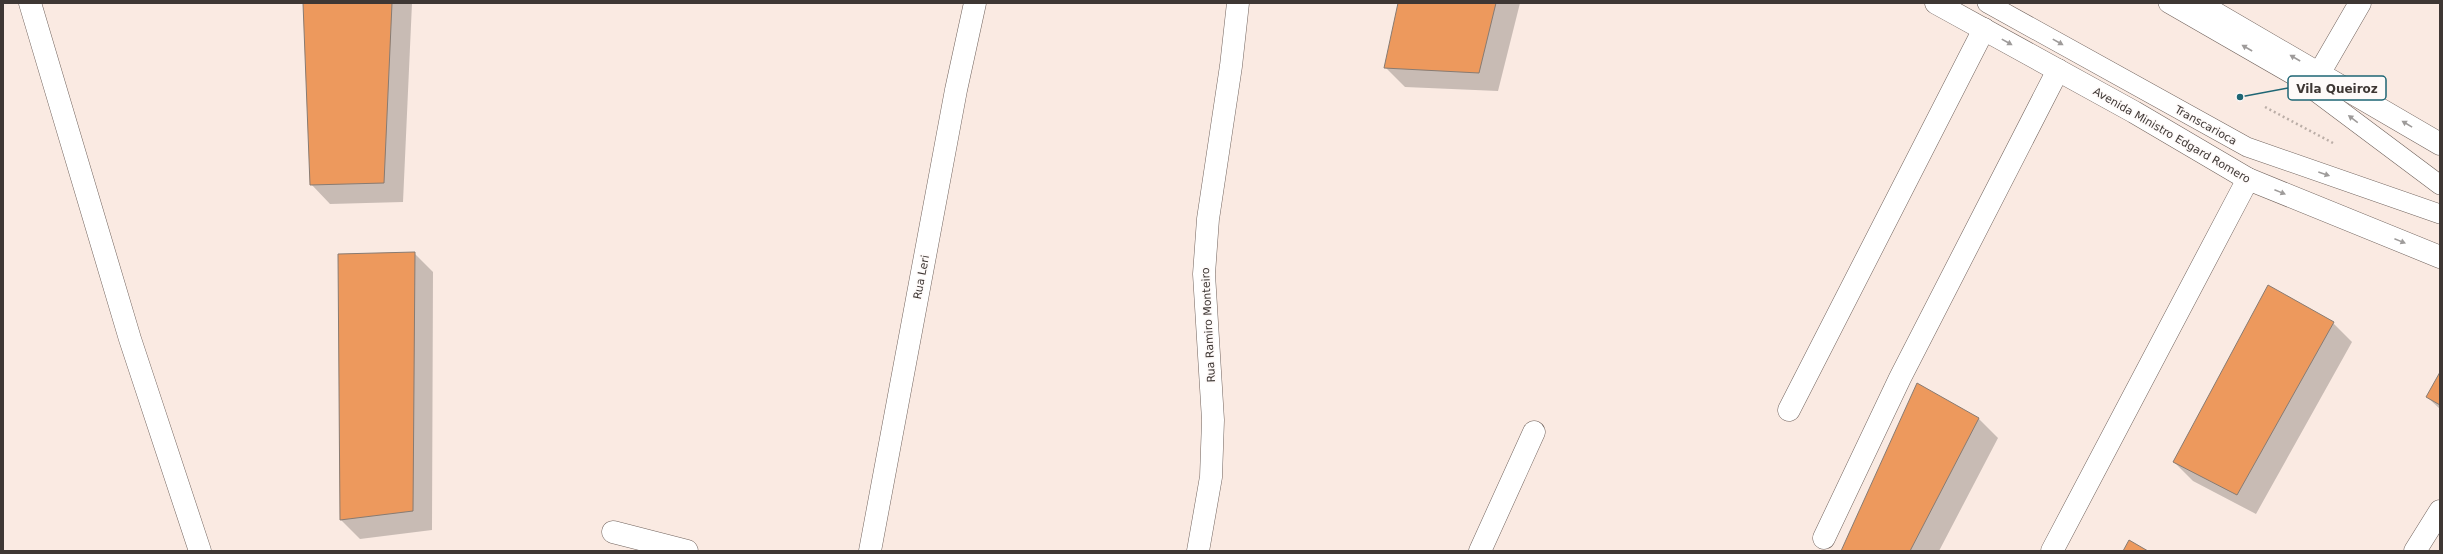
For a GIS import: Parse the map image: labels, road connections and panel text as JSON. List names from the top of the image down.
{
  "streets": {
    "street": ["Avenida Ministro Edgard Romero", "Rua Leri", "Rua Ramiro Monteiro"],
    "lane": ["Transcarioca"]
  },
  "places": ["Vila Queiroz"]
}
